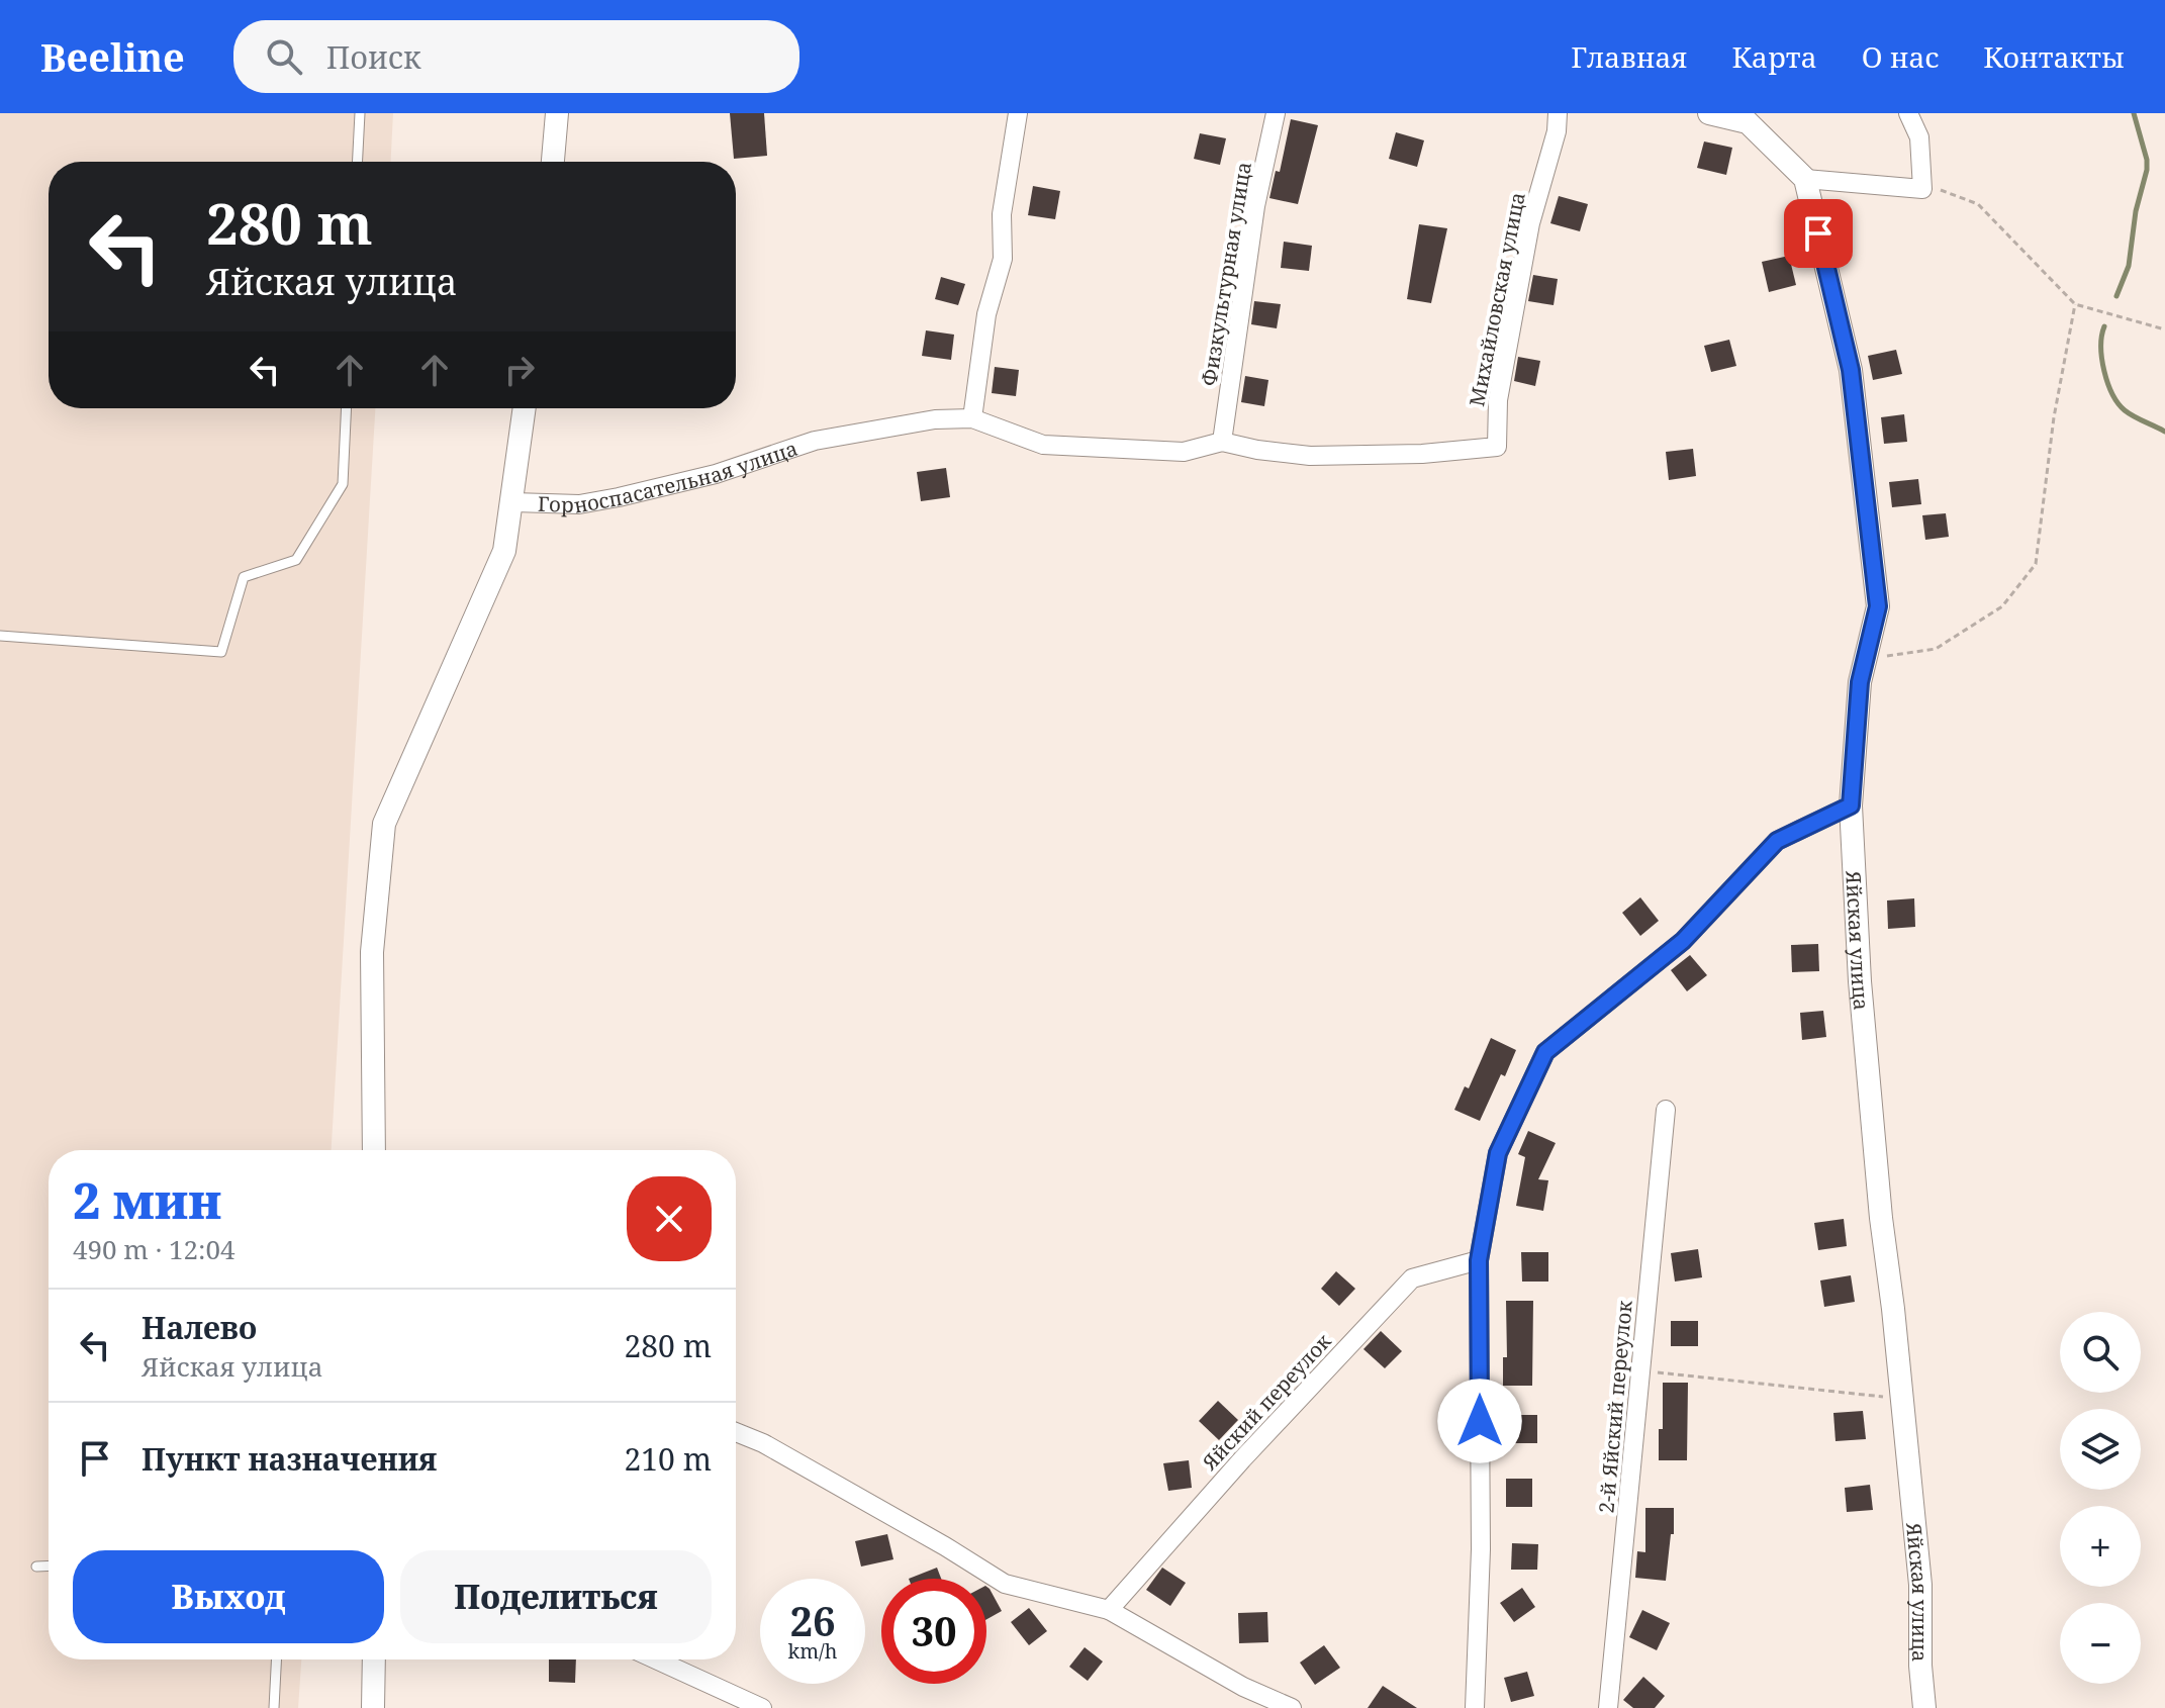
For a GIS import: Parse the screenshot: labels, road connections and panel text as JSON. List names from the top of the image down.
{
  "streets": {
    "street": [
      "Физкультурная улица",
      "Михайловская улица",
      "Горноспасательная улица",
      "Яйская улица",
      "Яйский переулок",
      "2-й Яйский переулок"
    ]
  },
  "crossings": [
    ["Физкультурная улица", "Горноспасательная улица"],
    ["Михайловская улица", "Горноспасательная улица"]
  ],
  "page": {
    "header": "Beeline",
    "search": "Поиск",
    "nav": [
      "Главная",
      "Карта",
      "О нас",
      "Контакты"
    ],
    "turn": ["280 m", "Яйская улица"],
    "heading": ["2 мин", "490 m · 12:04"],
    "list": [
      {
        "name": "Налево",
        "note": "Яйская улица",
        "value": "280 m"
      },
      {
        "name": "Пункт назначения",
        "value": "210 m"
      }
    ],
    "map_buttons": ["+", "−"],
    "buttons": ["Выход", "Поделиться"],
    "speed": "26 km/h",
    "limit": "30"
  }
}
